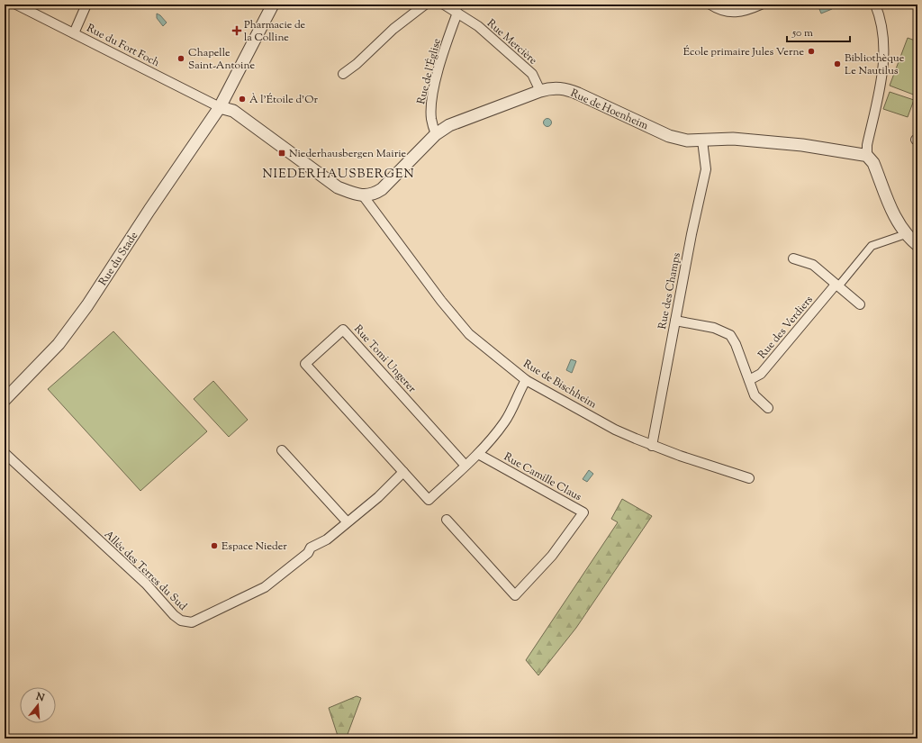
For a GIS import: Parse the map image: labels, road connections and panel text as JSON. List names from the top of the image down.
{
  "streets": {
    "street": [
      "Rue Mercière",
      "Rue du Fort Foch",
      "Rue de l'Église",
      "Rue de Hoenheim",
      "Rue du Stade",
      "Rue des Champs",
      "Rue des Verdiers",
      "Rue Tomi Ungerer",
      "Rue de Bischheim",
      "Rue Camille Claus",
      "Allée des Terres du Sud"
    ]
  },
  "crossings": [
    ["Rue Mercière", "Rue de l'Église"],
    ["Rue Mercière", "Rue de Hoenheim"],
    ["Rue du Fort Foch", "Rue du Stade"],
    ["Rue de l'Église", "Rue de Hoenheim"],
    ["Rue de Hoenheim", "Rue des Champs"],
    ["Rue de Hoenheim", "Rue de Bischheim"],
    ["Rue des Champs", "Rue de Bischheim"],
    ["Rue Tomi Ungerer", "Allée des Terres du Sud"]
  ],
  "districts": ["NIEDERHAUSBERGEN"],
  "places": {
    "health": ["Pharmacie de la Colline"],
    "other": [
      "École primaire Jules Verne",
      "Chapelle Saint-Antoine",
      "Bibliothèque Le Nautilus",
      "À l'Étoile d'Or",
      "Espace Nieder"
    ],
    "transit": ["Niederhausbergen Mairie"]
  },
  "scale_bar": "50 m",
  "north": "top"
}
